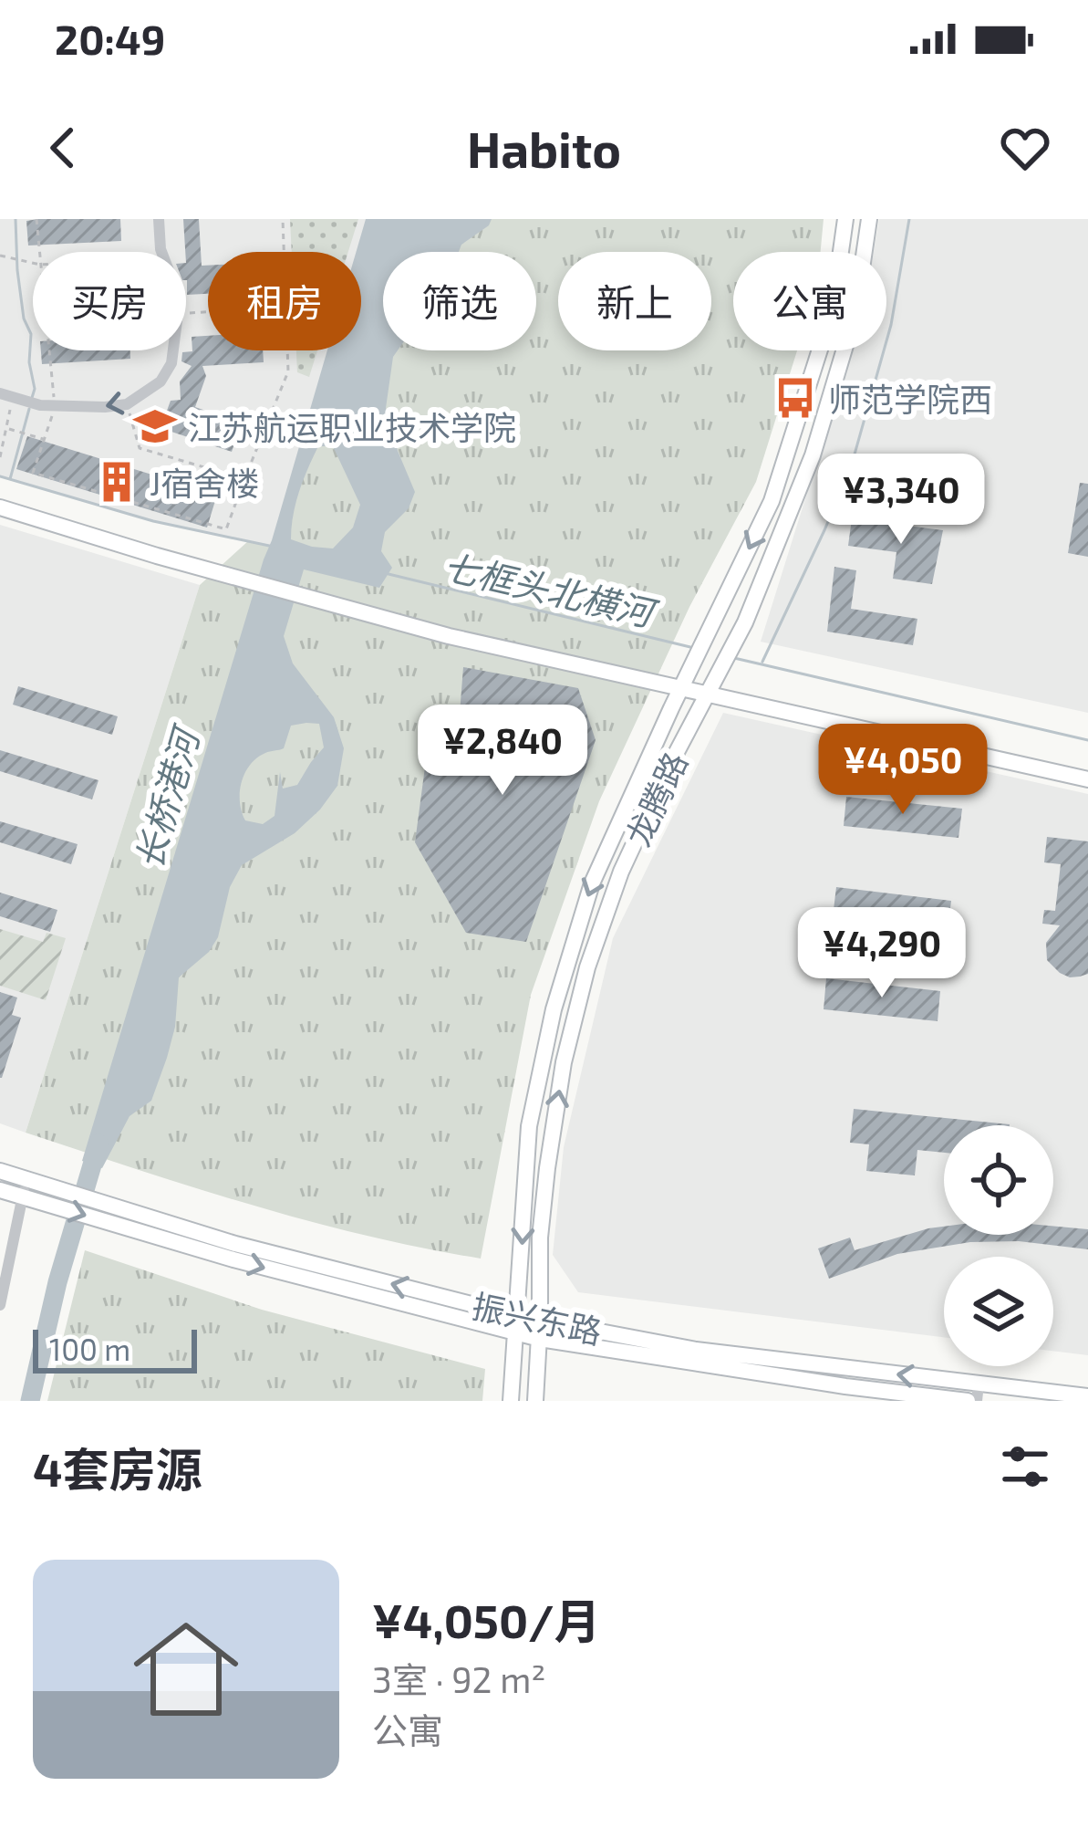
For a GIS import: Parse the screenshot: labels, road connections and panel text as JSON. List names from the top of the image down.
{
  "streets": {
    "main road": ["龙腾路", "振兴东路"]
  },
  "crossings": [
    ["龙腾路", "振兴东路"]
  ],
  "water": ["七框头北横河", "长桥港河"],
  "places": {
    "bus stop": ["师范学院西"],
    "school or university": ["江苏航运职业技术学院"],
    "building": ["J宿舍楼"]
  },
  "scale_bar": "100 m",
  "page": {
    "status": "20:49",
    "header": "Habito",
    "chip": [
      "买房",
      "租房",
      "筛选",
      "新上",
      "公寓"
    ],
    "price": [
      "¥3,340",
      "¥2,840",
      "¥4,050",
      "¥4,290"
    ],
    "scale": "100 m",
    "heading": "4套房源",
    "list": [
      {
        "name": "¥4,050/月",
        "note": "3室 · 92 m² · 公寓"
      }
    ]
  }
}
